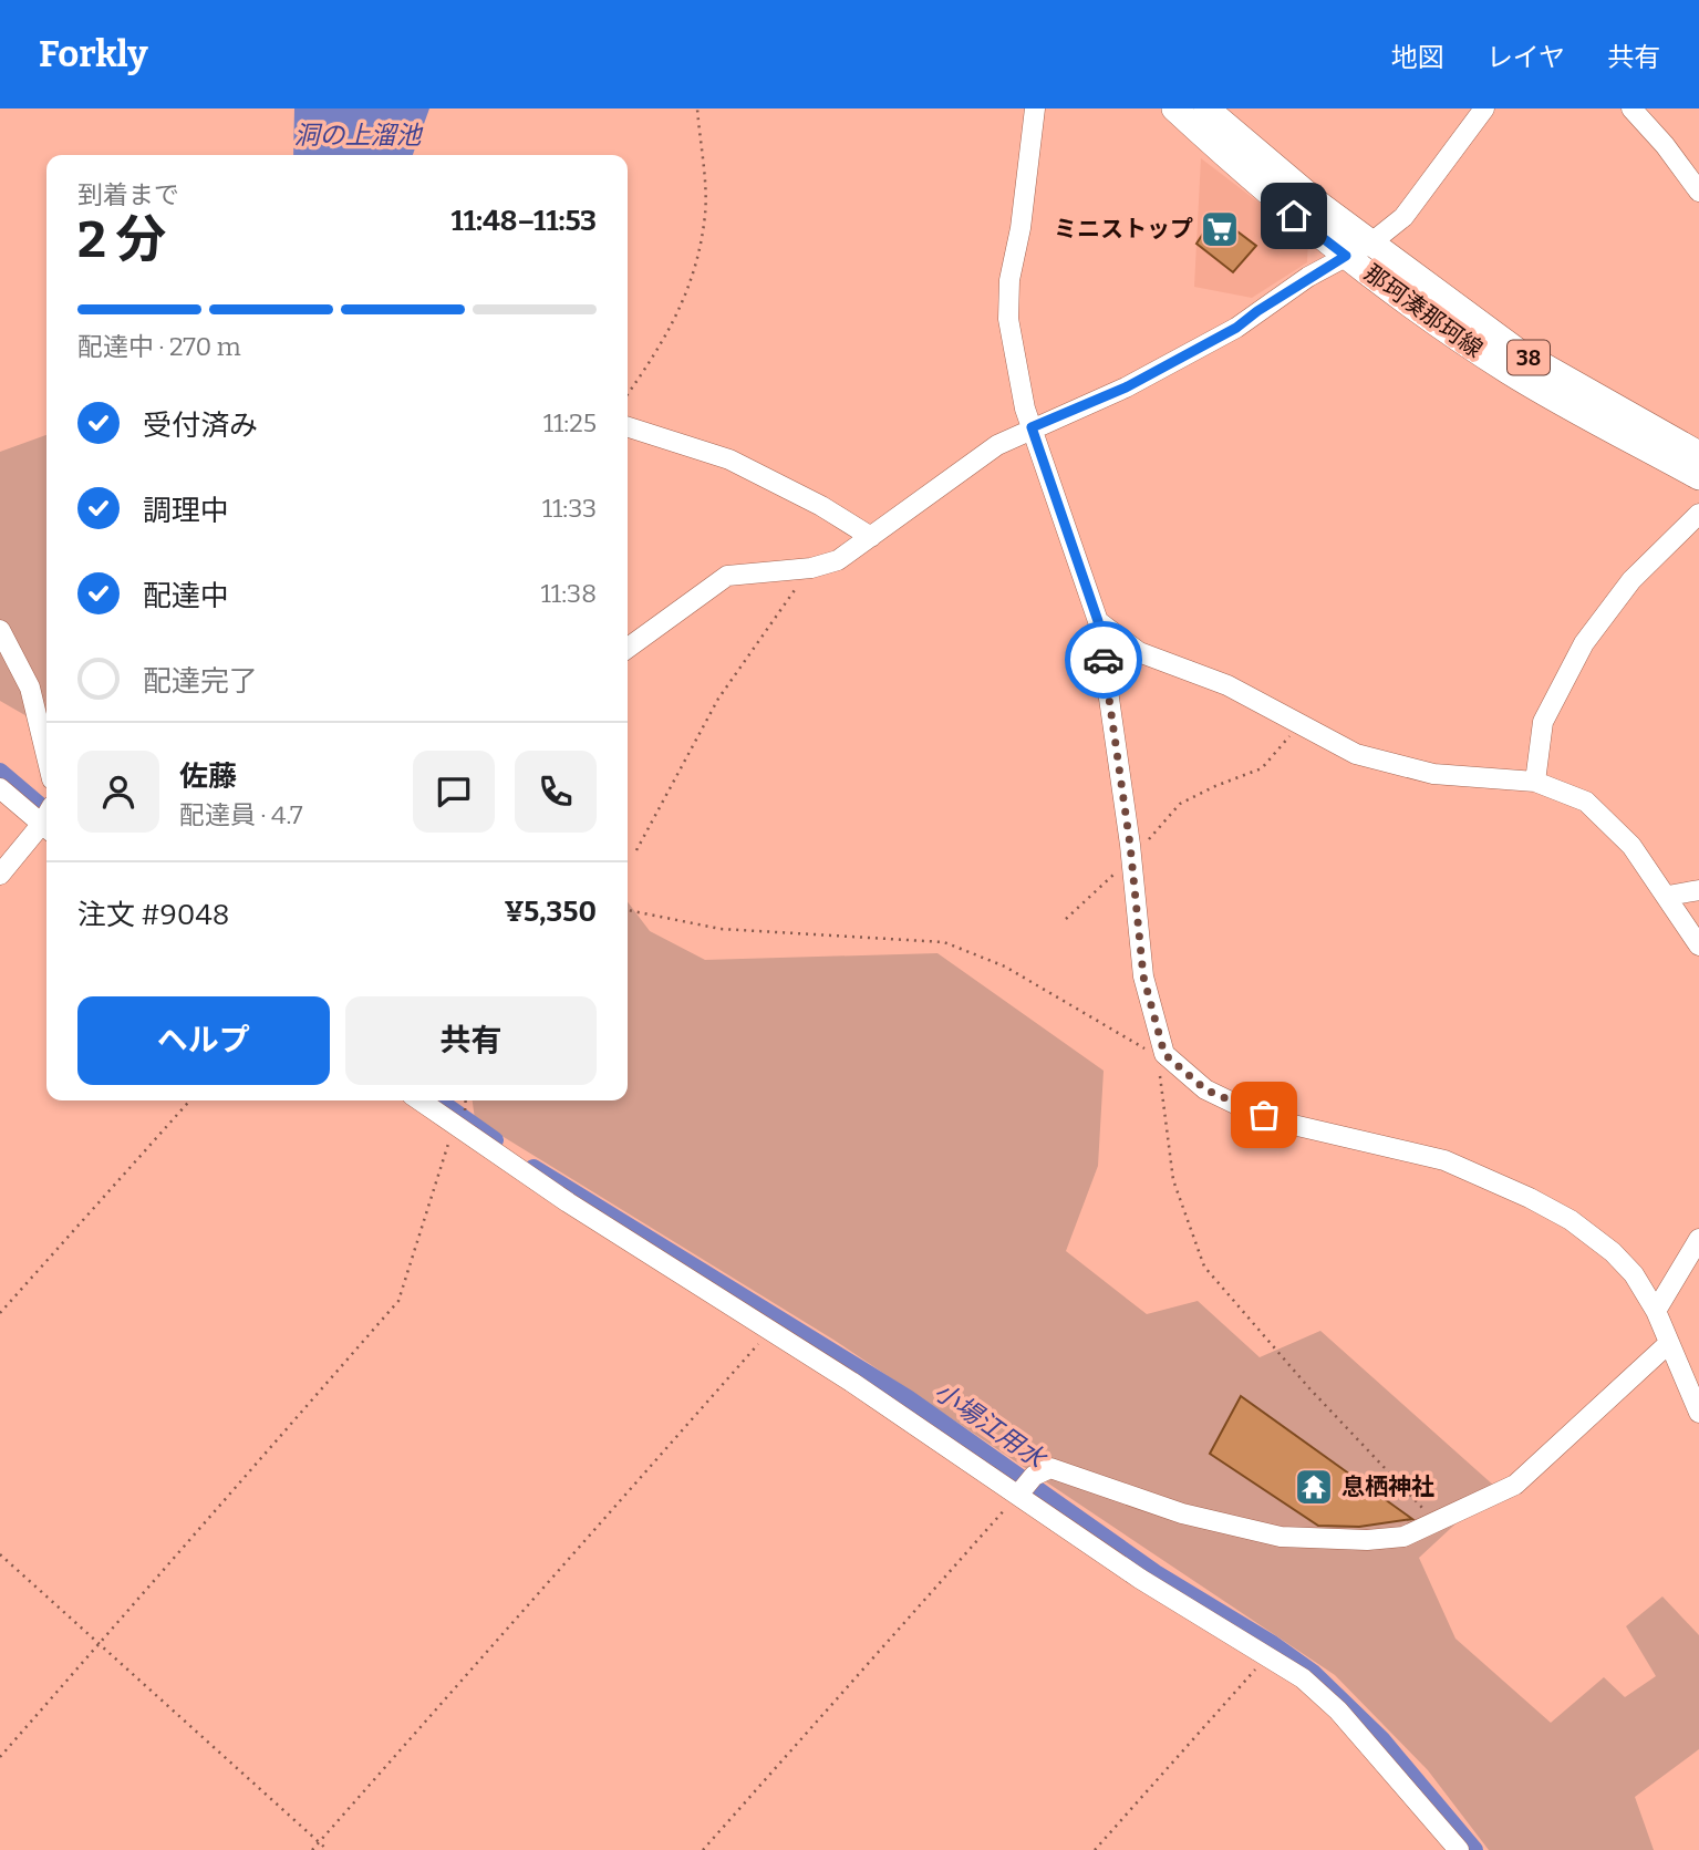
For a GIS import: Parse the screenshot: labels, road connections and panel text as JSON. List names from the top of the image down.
{
  "streets": {
    "main road": ["那珂湊那珂線", "38"]
  },
  "water": ["洞の上溜池", "小場江用水"],
  "places": {
    "supermarket": ["ミニストップ"],
    "temple": ["息栖神社"]
  },
  "page": {
    "header": "Forkly",
    "nav": ["地図", "レイヤ", "共有"],
    "heading": ["2 分", "到着まで", "11:48–11:53"],
    "panel": [
      "佐藤",
      "配達員 · 4.7",
      "注文 #9048",
      "¥5,350"
    ],
    "bar": "配達中 · 270 m",
    "list": [
      ["受付済み", "11:25"],
      ["調理中", "11:33"],
      ["配達中", "11:38"],
      "配達完了"
    ],
    "buttons": ["ヘルプ", "共有"]
  }
}
